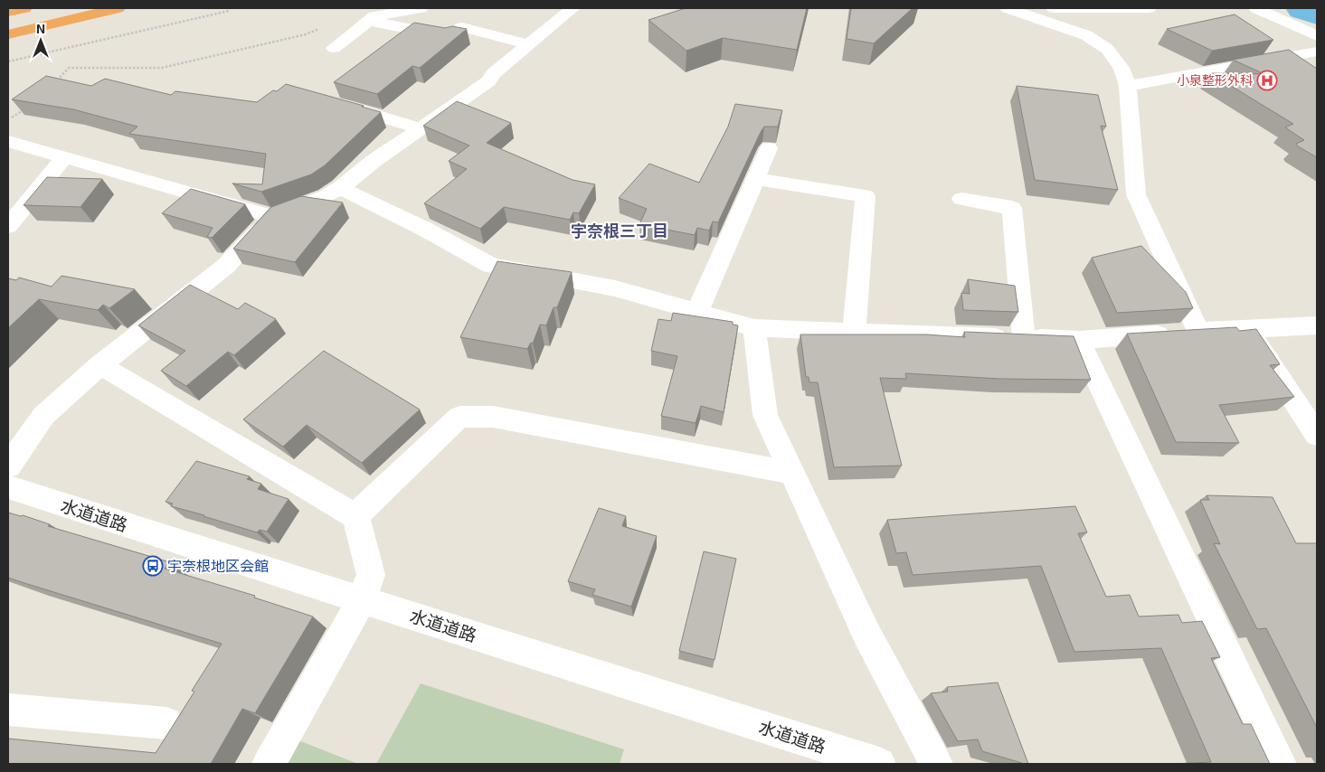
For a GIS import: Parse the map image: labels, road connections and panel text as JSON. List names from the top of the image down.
{
  "streets": {
    "street": ["水道道路"]
  },
  "districts": ["宇奈根三丁目"],
  "places": {
    "hospital": ["小泉整形外科"],
    "bus stop": ["宇奈根地区会館"]
  },
  "north": "top"
}
